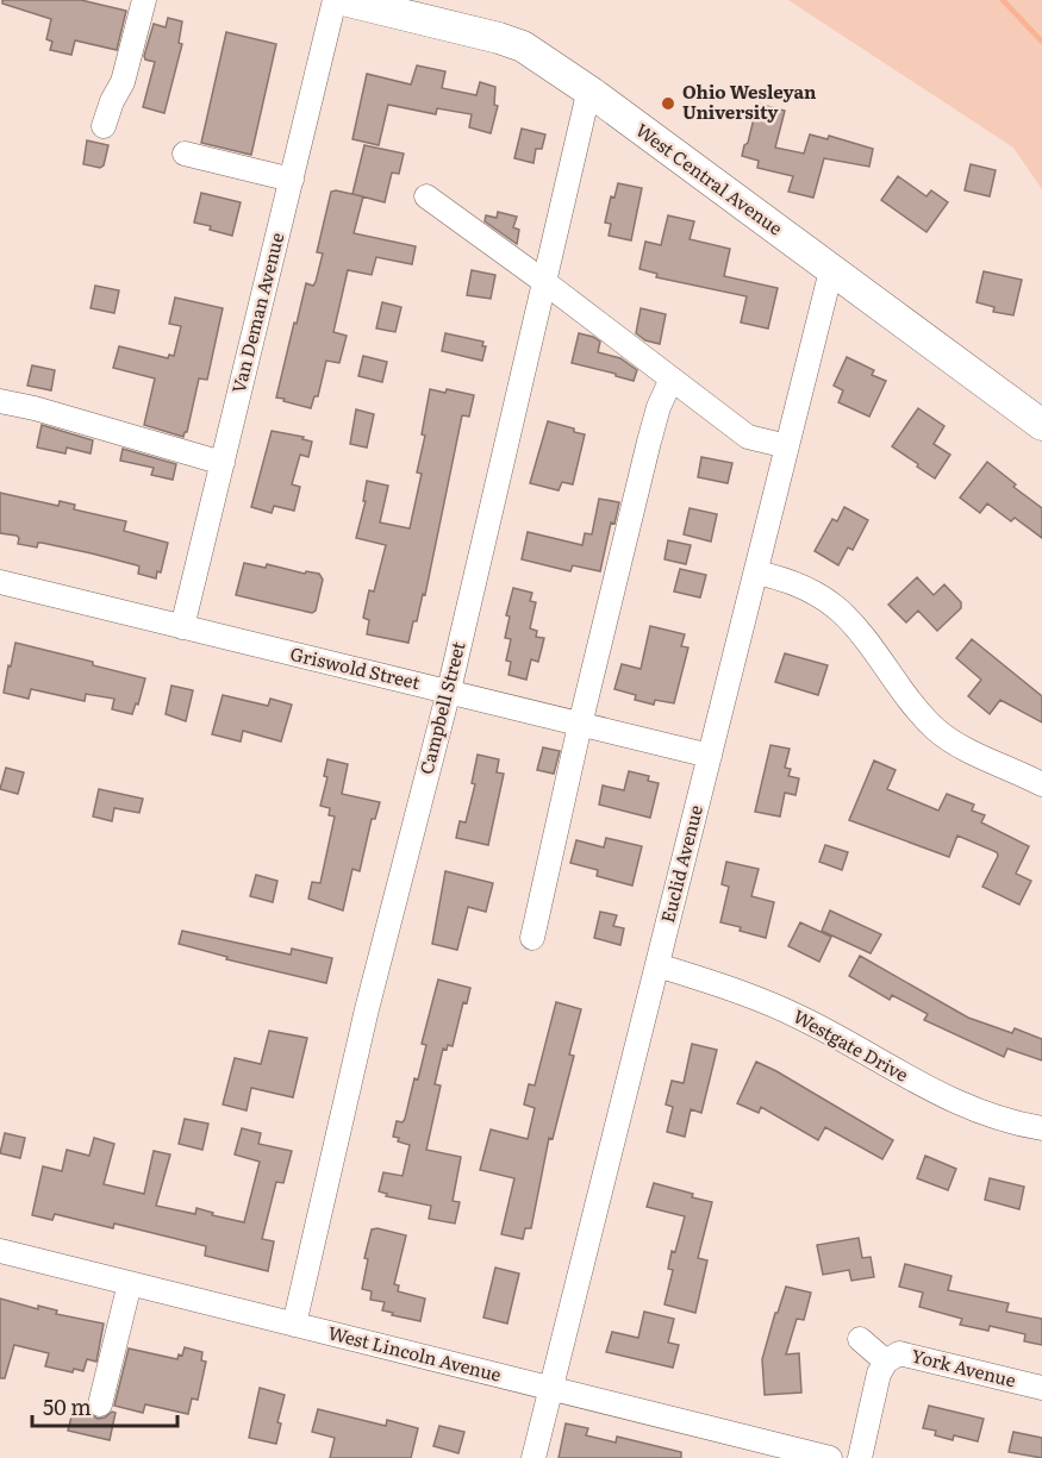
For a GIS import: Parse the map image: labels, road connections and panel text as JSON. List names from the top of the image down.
{
  "streets": {
    "main road": ["West Central Avenue"],
    "street": [
      "Van Deman Avenue",
      "Griswold Street",
      "Campbell Street",
      "Euclid Avenue",
      "Westgate Drive",
      "West Lincoln Avenue",
      "York Avenue"
    ]
  },
  "crossings": [
    ["West Central Avenue", "Campbell Street"],
    ["West Central Avenue", "Euclid Avenue"],
    ["Van Deman Avenue", "Griswold Street"],
    ["Griswold Street", "Campbell Street"],
    ["Griswold Street", "Euclid Avenue"],
    ["Campbell Street", "West Lincoln Avenue"],
    ["Euclid Avenue", "Westgate Drive"],
    ["Euclid Avenue", "West Lincoln Avenue"]
  ],
  "places": ["Ohio Wesleyan University"],
  "scale_bar": "50 m"
}
